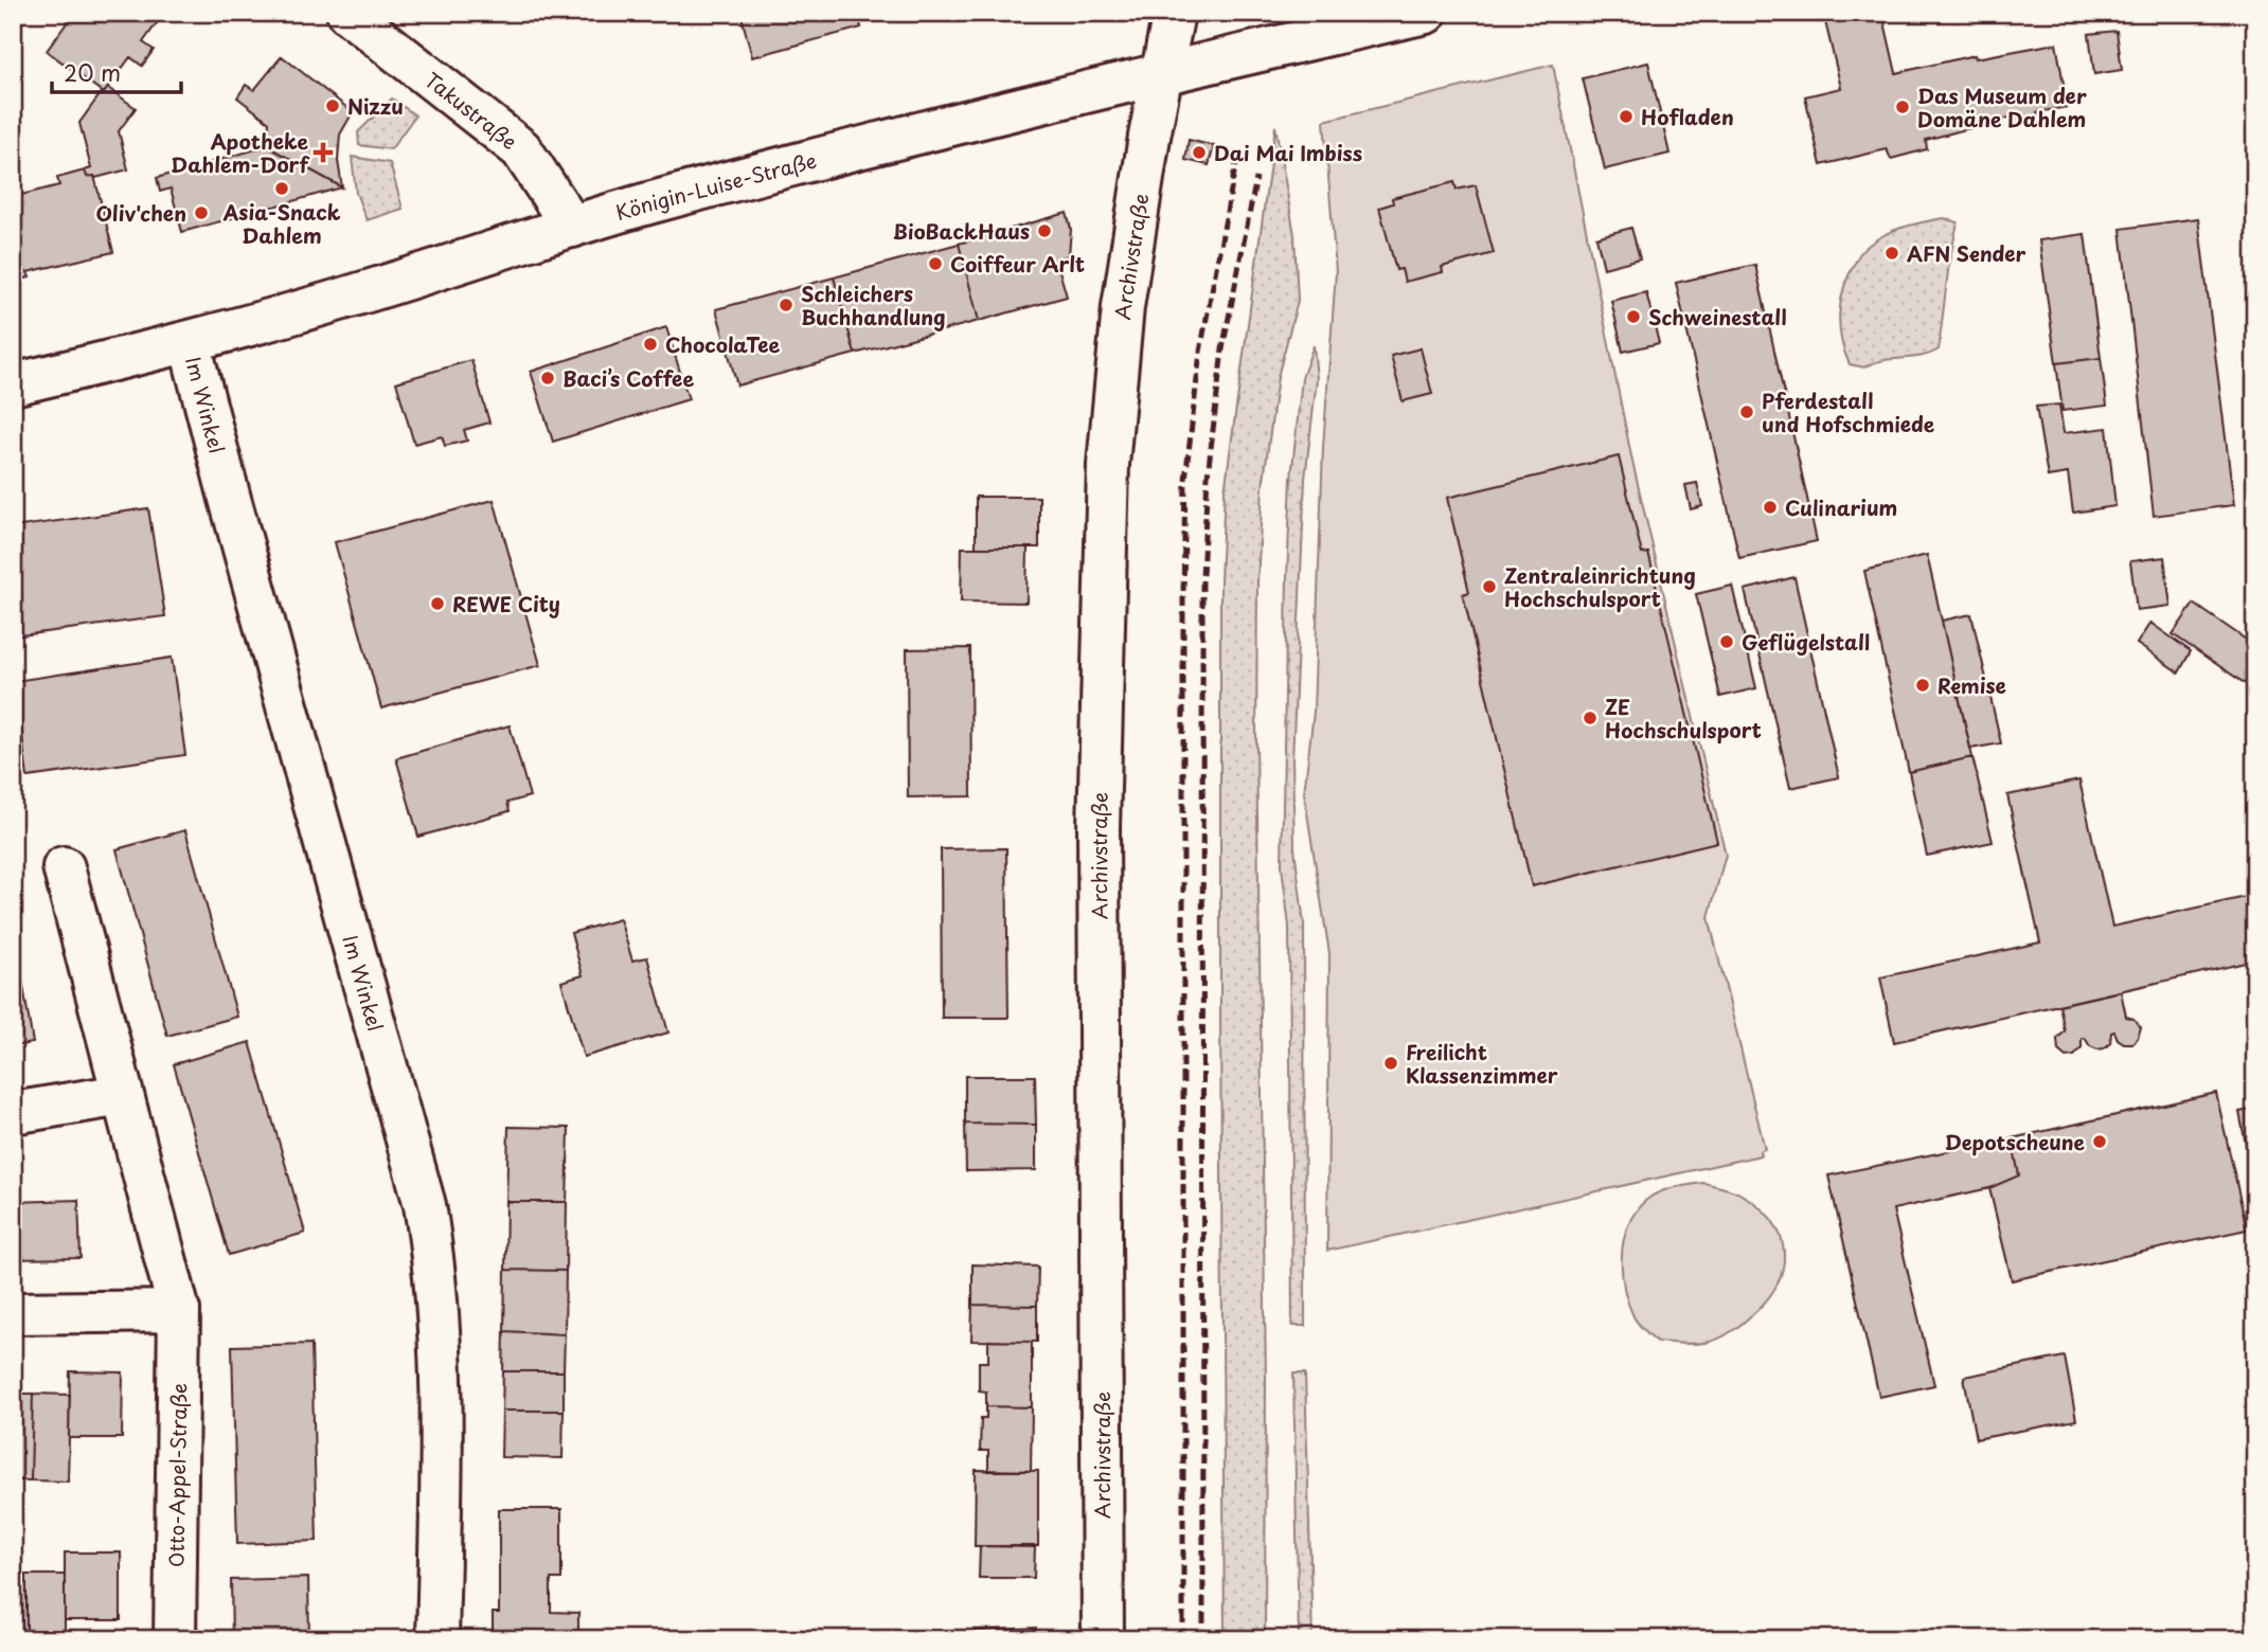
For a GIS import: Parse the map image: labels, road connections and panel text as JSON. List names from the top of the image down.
{
  "streets": {
    "street": [
      "Takustraße",
      "Königin-Luise-Straße",
      "Archivstraße",
      "Im Winkel",
      "Otto-Appel-Straße"
    ]
  },
  "crossings": [
    ["Takustraße", "Königin-Luise-Straße"],
    ["Königin-Luise-Straße", "Archivstraße"],
    ["Königin-Luise-Straße", "Im Winkel"]
  ],
  "places": {
    "other": [
      "Nizzu",
      "Das Museum der Domäne Dahlem",
      "Hofladen",
      "Dai Mai Imbiss",
      "Asia-Snack Dahlem",
      "Oliv'chen",
      "BioBackHaus",
      "AFN Sender",
      "Coiffeur Arlt",
      "Schleichers Buchhandlung",
      "Schweinestall",
      "ChocolaTee",
      "Baci’s Coffee",
      "Pferdestall und Hofschmiede",
      "Culinarium",
      "Zentraleinrichtung Hochschulsport",
      "REWE City",
      "Geflügelstall",
      "Remise",
      "ZE Hochschulsport",
      "Freilicht Klassenzimmer",
      "Depotscheune"
    ],
    "health": ["Apotheke Dahlem-Dorf"]
  },
  "scale_bar": "20 m"
}
